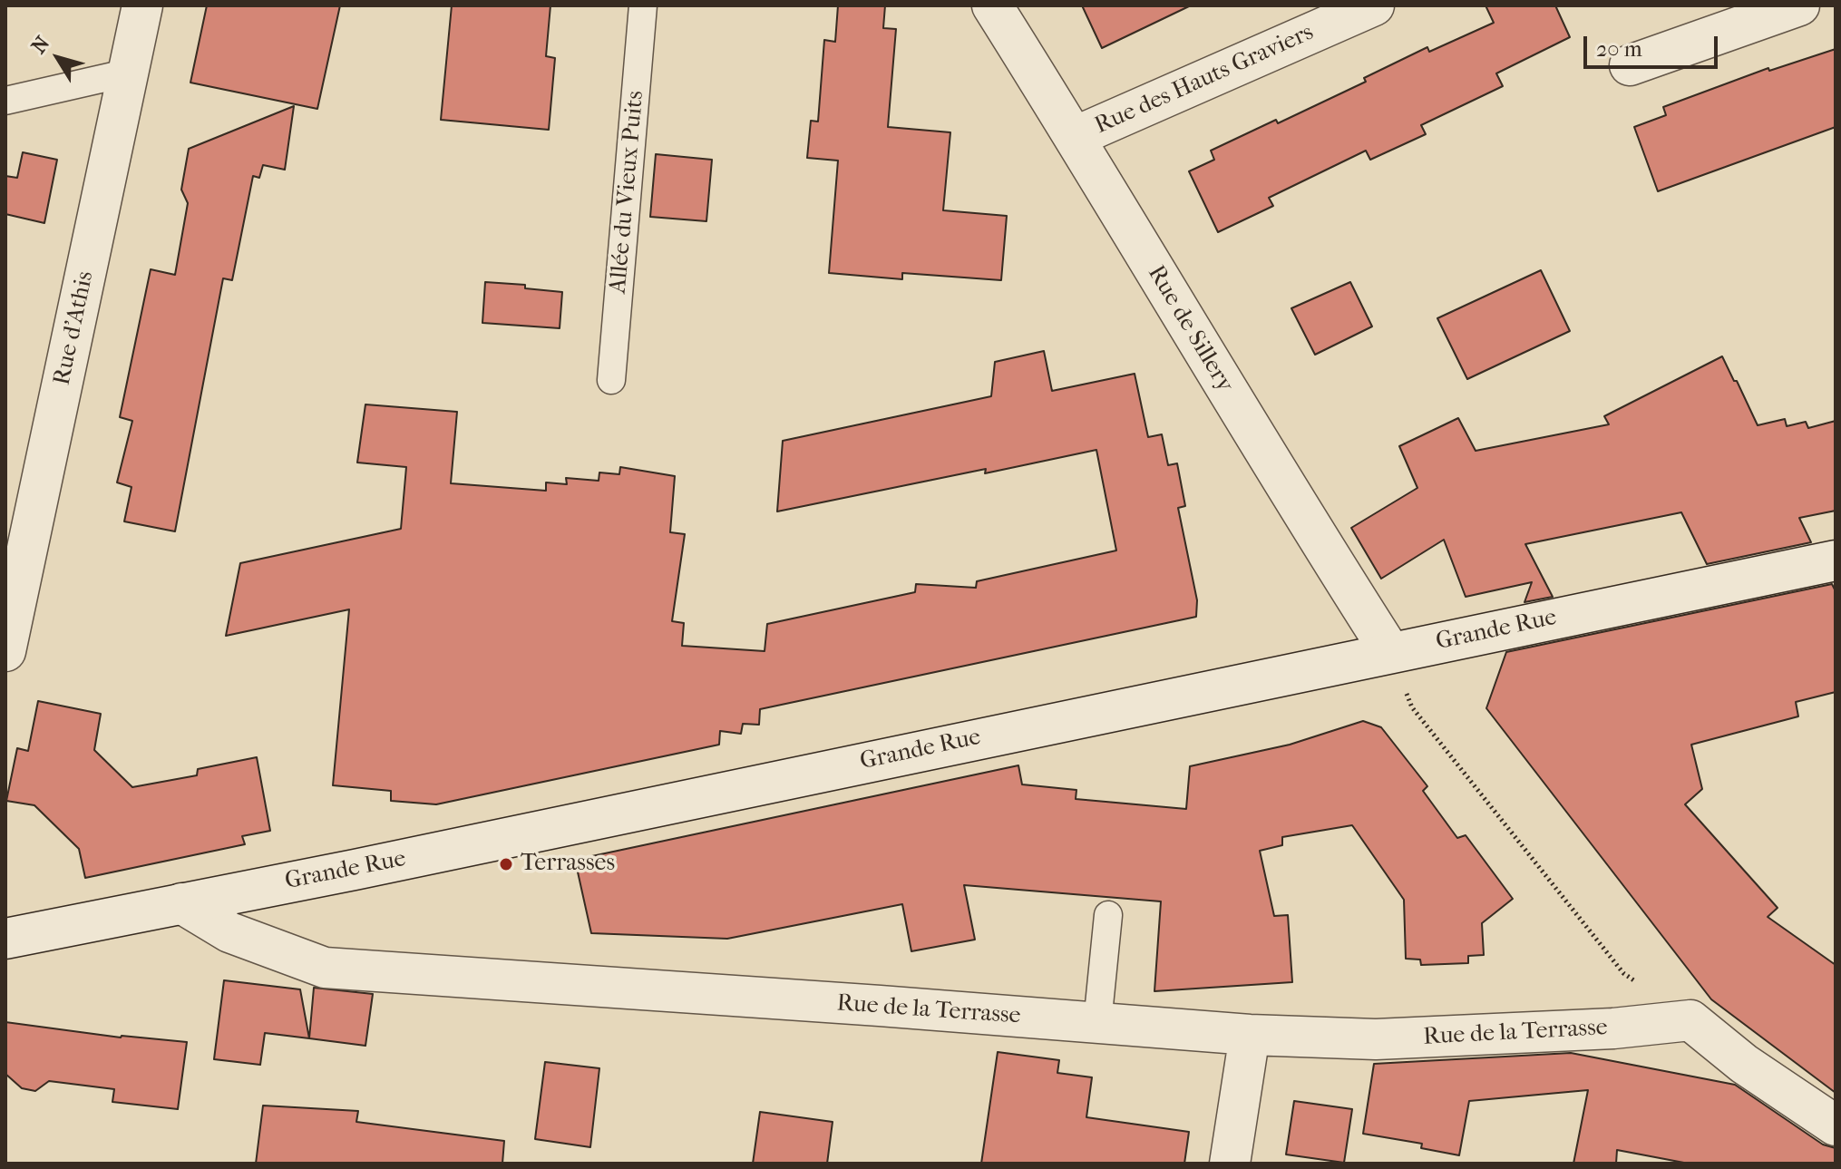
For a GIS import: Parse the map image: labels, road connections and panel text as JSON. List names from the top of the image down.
{
  "streets": {
    "street": [
      "Rue des Hauts Graviers",
      "Rue d'Athis",
      "Rue de Sillery",
      "Grande Rue",
      "Rue de la Terrasse"
    ],
    "lane": ["Allée du Vieux Puits"]
  },
  "crossings": [
    ["Rue des Hauts Graviers", "Rue de Sillery"],
    ["Rue de Sillery", "Grande Rue"],
    ["Grande Rue", "Rue de la Terrasse"]
  ],
  "places": ["Terrasses"],
  "scale_bar": "20 m",
  "north": "top left"
}
